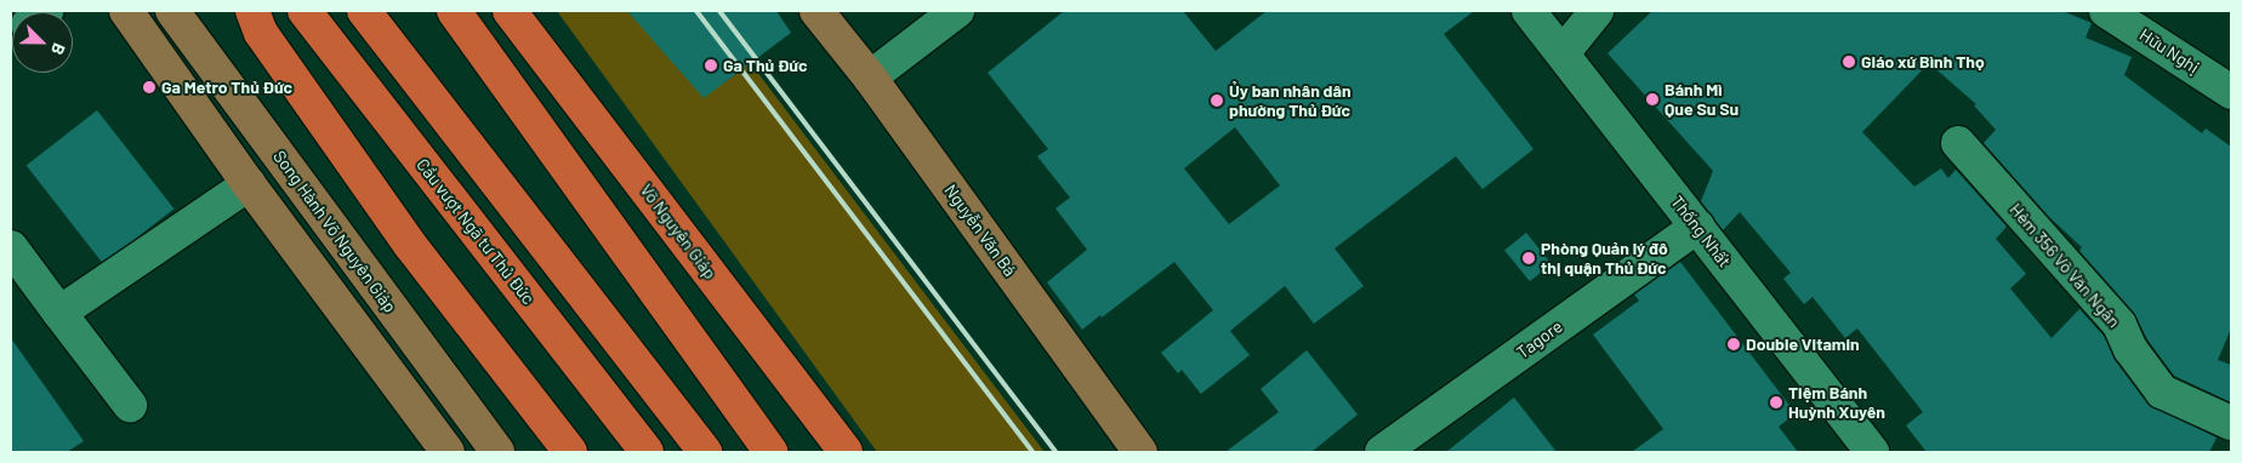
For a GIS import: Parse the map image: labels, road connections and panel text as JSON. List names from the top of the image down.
{
  "streets": {
    "highway": ["Cầu vượt Ngã tư Thủ Đức", "Võ Nguyên Giáp"],
    "main road": ["Nguyễn Văn Bá", "Song Hành Võ Nguyên Giáp"],
    "street": [
      "Hữu Nghị",
      "Thống Nhất",
      "Hẻm 356 Võ Văn Ngân",
      "Tagore"
    ]
  },
  "crossings": [
    ["Thống Nhất", "Tagore"]
  ],
  "places": [
    "Giáo xứ Bình Thọ",
    "Ga Thủ Đức",
    "Ga Metro Thủ Đức",
    "Bánh Mì Que Su Su",
    "Ủy ban nhân dân phường Thủ Đức",
    "Phòng Quản lý đô thị quận Thủ Đức",
    "Double Vitamin",
    "Tiệm Bánh Huỳnh Xuyên"
  ],
  "north": "bottom right"
}
